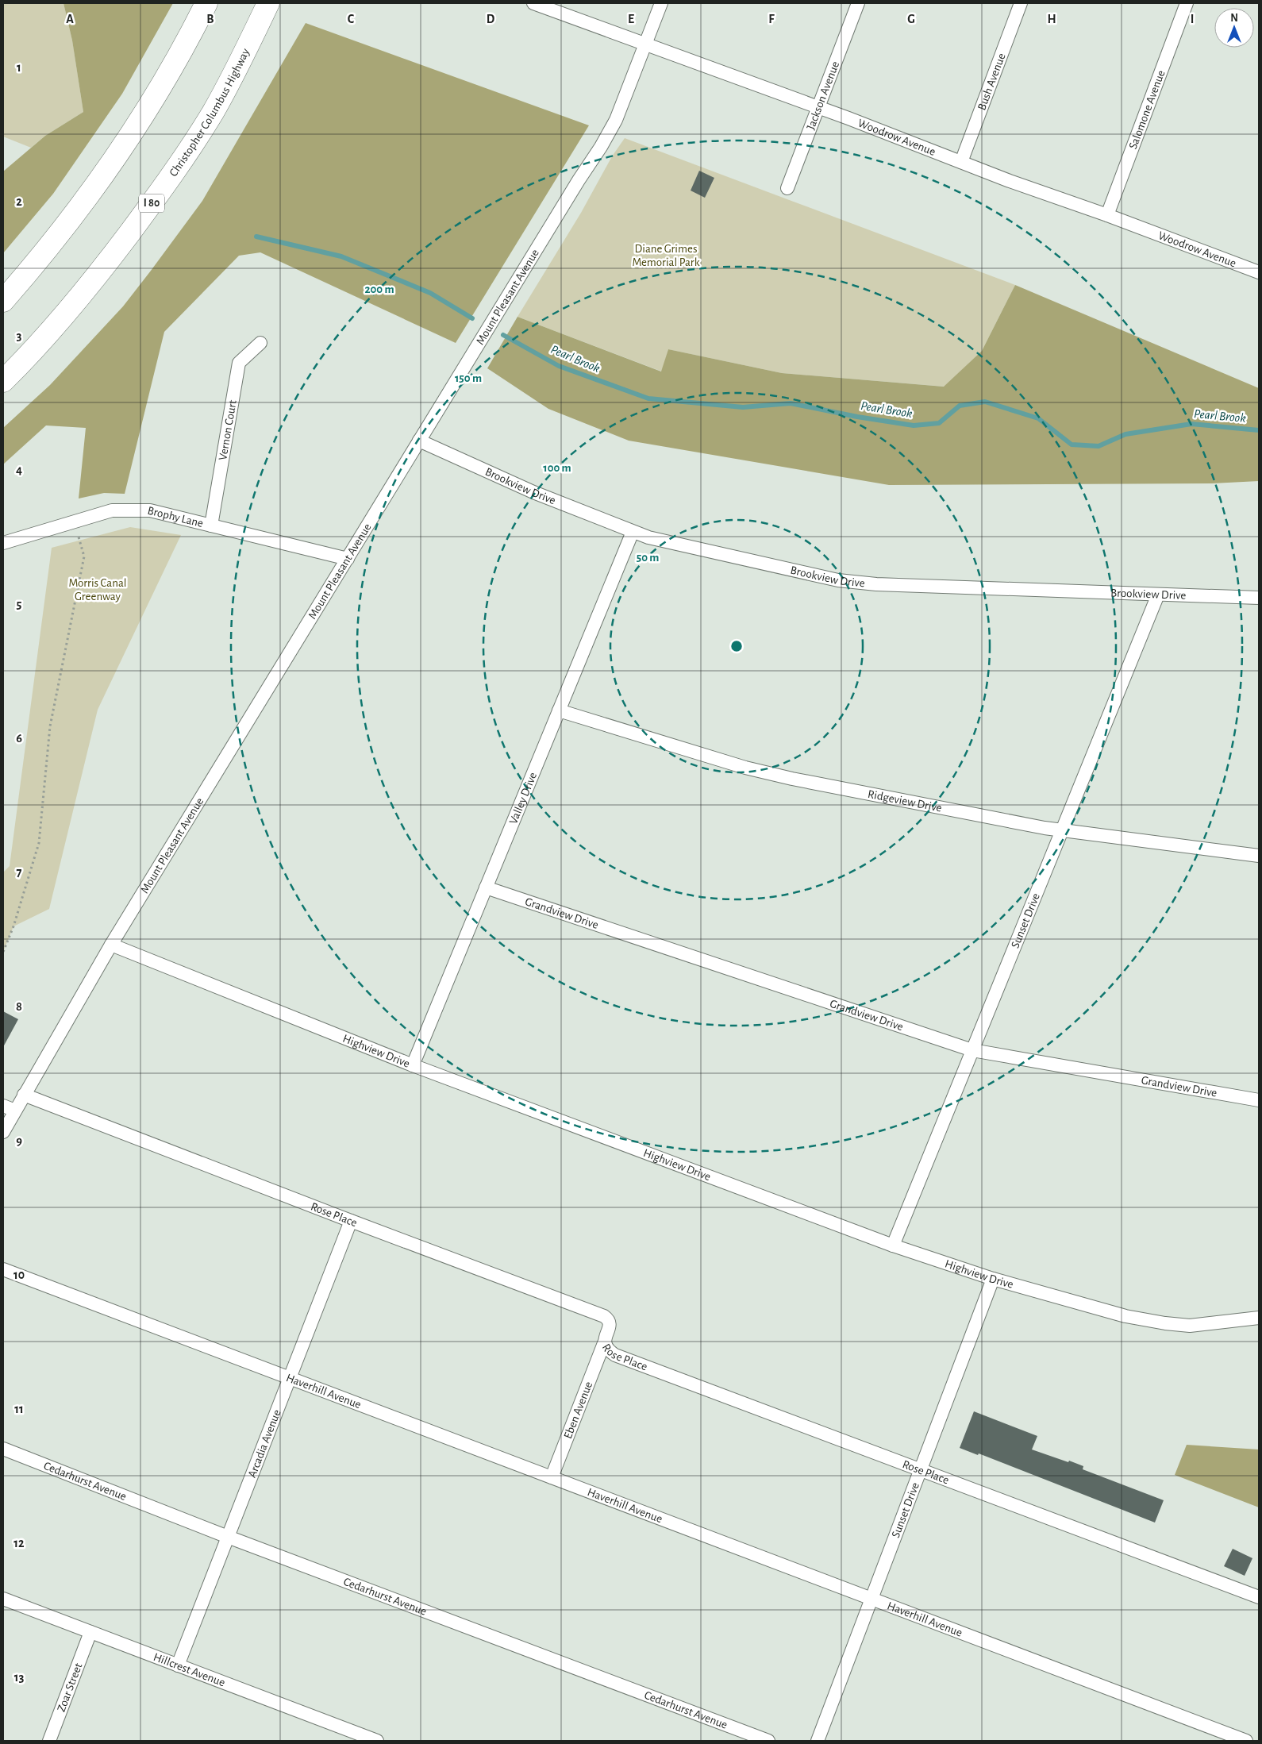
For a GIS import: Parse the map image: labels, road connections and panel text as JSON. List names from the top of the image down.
{
  "streets": {
    "highway": ["Christopher Columbus Highway", "I 80"],
    "street": [
      "Bush Avenue",
      "Jackson Avenue",
      "Salomone Avenue",
      "Woodrow Avenue",
      "Mount Pleasant Avenue",
      "Vernon Court",
      "Brookview Drive",
      "Brophy Lane",
      "Valley Drive",
      "Ridgeview Drive",
      "Grandview Drive",
      "Sunset Drive",
      "Highview Drive",
      "Rose Place",
      "Haverhill Avenue",
      "Eben Avenue",
      "Arcadia Avenue",
      "Cedarhurst Avenue",
      "Hillcrest Avenue",
      "Zoar Street"
    ]
  },
  "crossings": [
    ["Bush Avenue", "Woodrow Avenue"],
    ["Jackson Avenue", "Woodrow Avenue"],
    ["Salomone Avenue", "Woodrow Avenue"],
    ["Woodrow Avenue", "Mount Pleasant Avenue"],
    ["Mount Pleasant Avenue", "Brookview Drive"],
    ["Mount Pleasant Avenue", "Brophy Lane"],
    ["Mount Pleasant Avenue", "Highview Drive"],
    ["Mount Pleasant Avenue", "Rose Place"],
    ["Vernon Court", "Brophy Lane"],
    ["Brookview Drive", "Valley Drive"],
    ["Brookview Drive", "Sunset Drive"],
    ["Valley Drive", "Ridgeview Drive"],
    ["Valley Drive", "Grandview Drive"],
    ["Valley Drive", "Highview Drive"],
    ["Ridgeview Drive", "Sunset Drive"],
    ["Grandview Drive", "Sunset Drive"],
    ["Sunset Drive", "Highview Drive"],
    ["Sunset Drive", "Rose Place"],
    ["Sunset Drive", "Haverhill Avenue"],
    ["Rose Place", "Eben Avenue"],
    ["Rose Place", "Arcadia Avenue"],
    ["Haverhill Avenue", "Eben Avenue"],
    ["Haverhill Avenue", "Arcadia Avenue"],
    ["Arcadia Avenue", "Cedarhurst Avenue"],
    ["Arcadia Avenue", "Hillcrest Avenue"],
    ["Hillcrest Avenue", "Zoar Street"]
  ],
  "water": ["Pearl Brook"],
  "parks": ["Diane Grimes Memorial Park", "Morris Canal Greenway"],
  "north": "top",
  "grid": {
    "columns": [
      "A",
      "B",
      "C",
      "D",
      "E",
      "F",
      "G",
      "H",
      "I"
    ],
    "rows": [
      "1",
      "2",
      "3",
      "4",
      "5",
      "6",
      "7",
      "8",
      "9",
      "10",
      "11",
      "12",
      "13"
    ]
  },
  "rings": [
    "200 m",
    "150 m",
    "100 m",
    "50 m"
  ]
}
